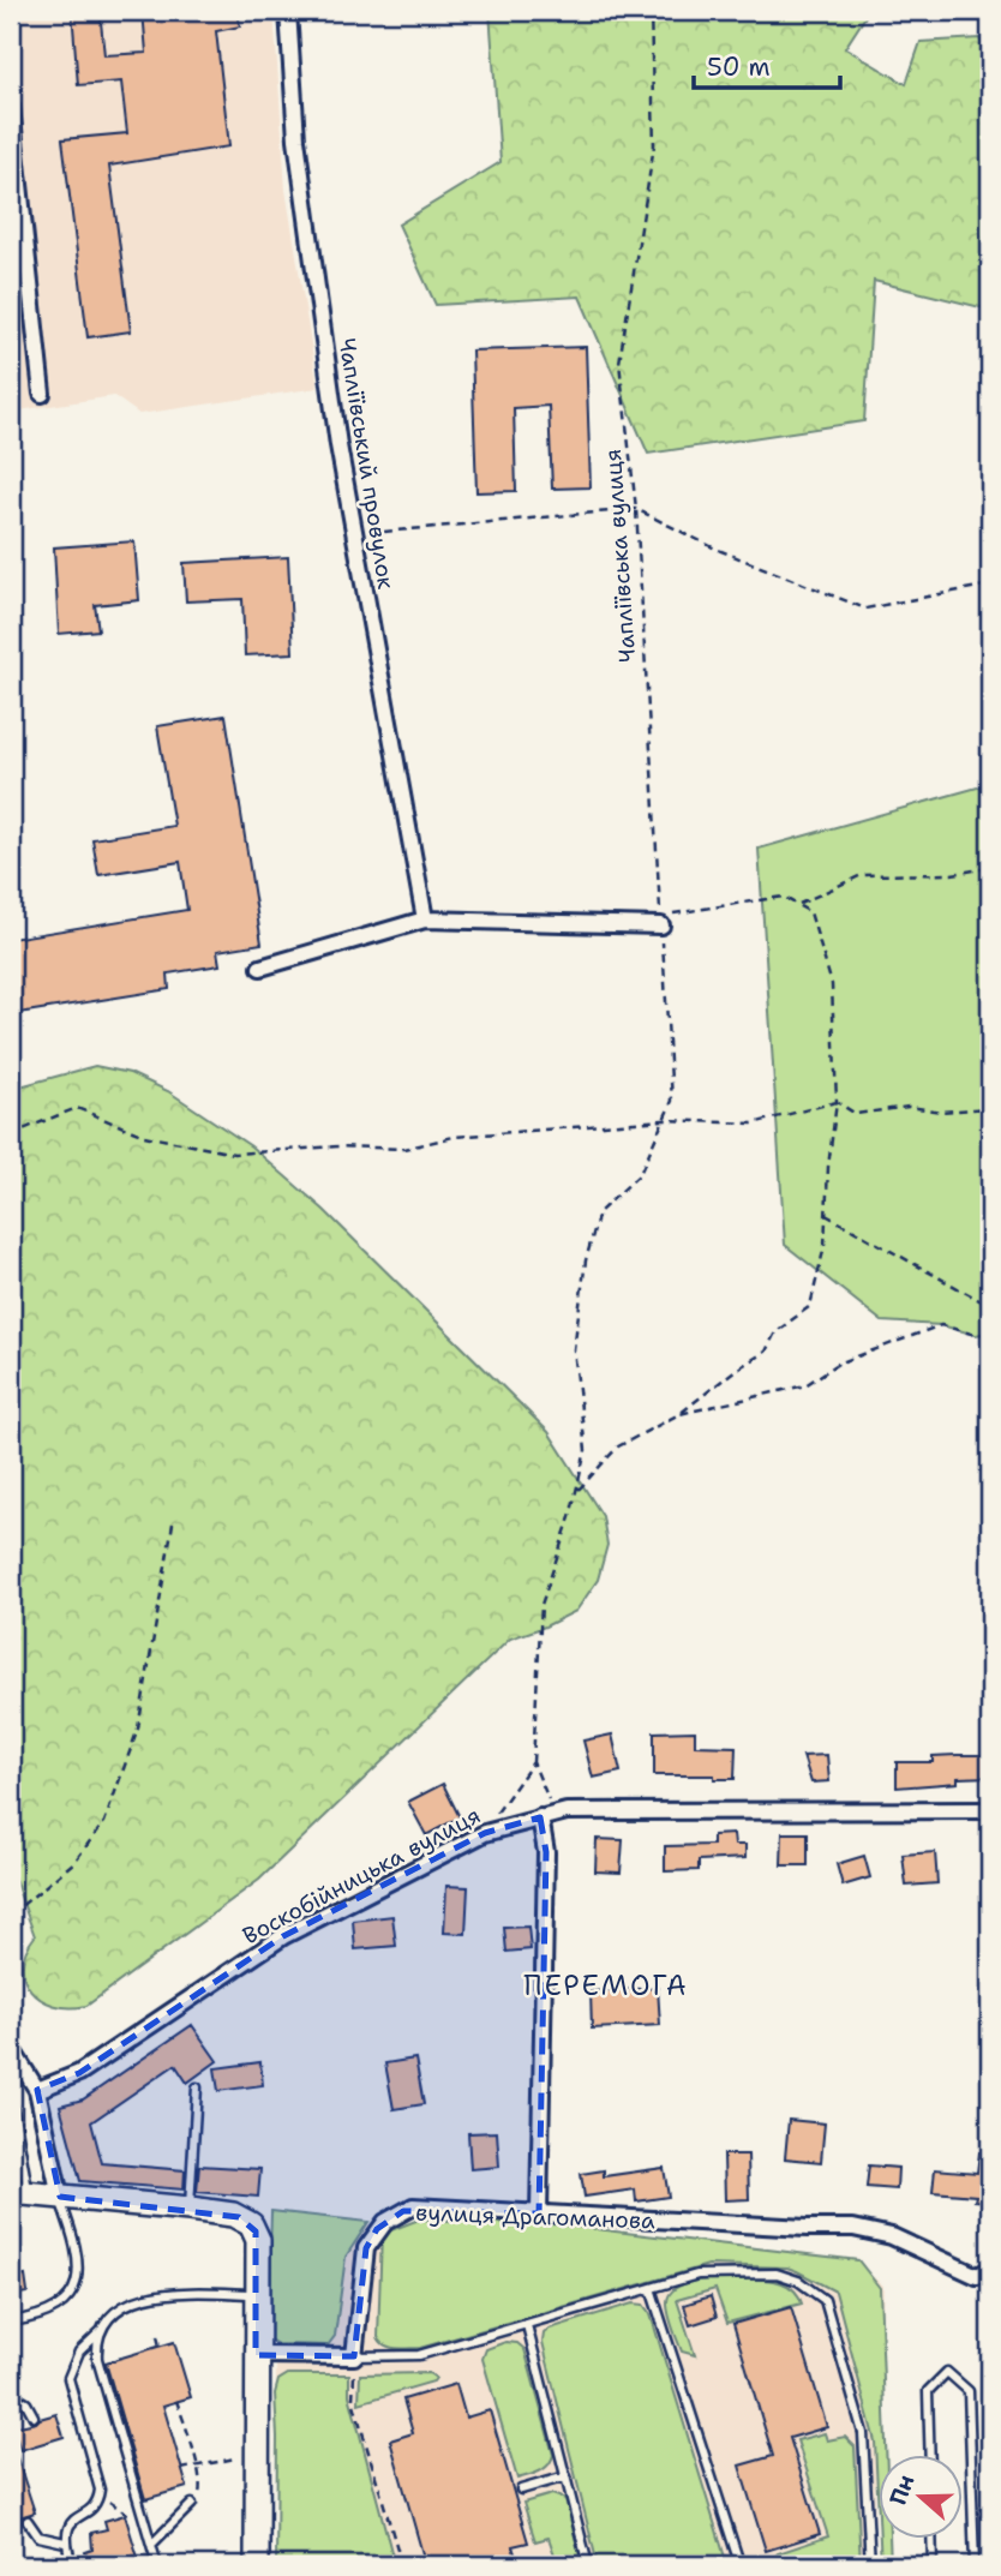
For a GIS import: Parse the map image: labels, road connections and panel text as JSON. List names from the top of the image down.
{
  "streets": {
    "street": ["Чапліївський провулок", "Воскобійницька вулиця", "вулиця Драгоманова"],
    "path": ["Чапліївська вулиця"]
  },
  "districts": ["ПЕРЕМОГА"],
  "scale_bar": "50 m",
  "north": "left"
}
